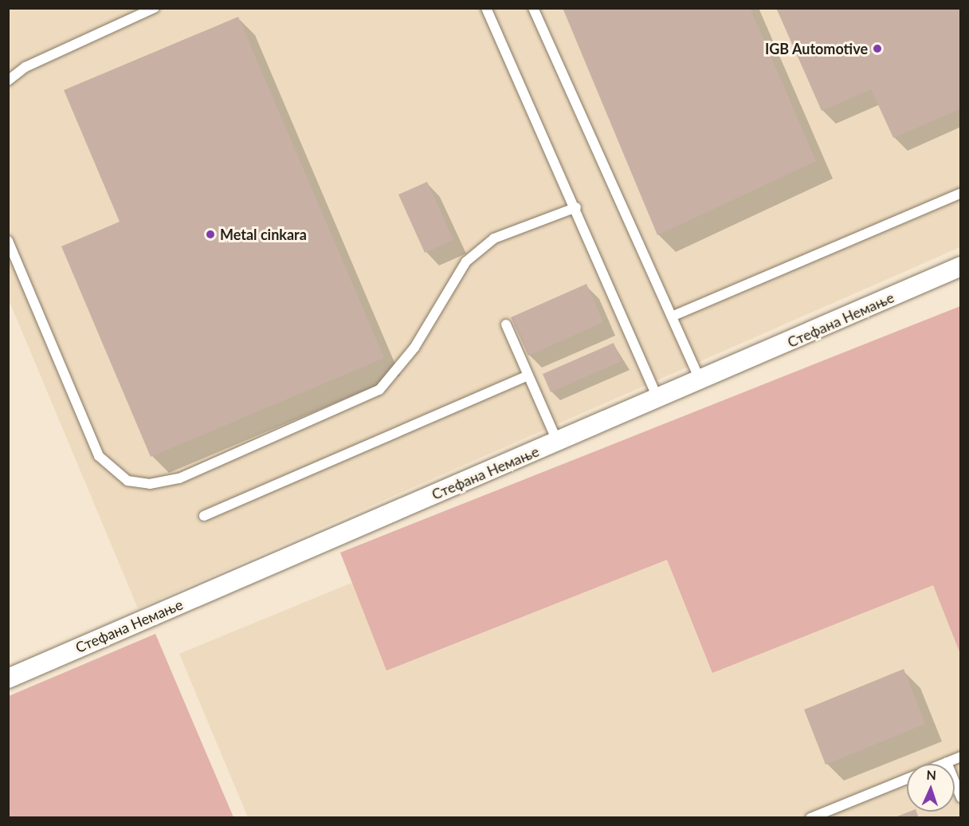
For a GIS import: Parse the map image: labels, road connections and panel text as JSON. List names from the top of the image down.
{
  "streets": {
    "street": ["Стефана Немање"]
  },
  "places": ["IGB Automotive", "Metal cinkara"],
  "north": "top"
}
